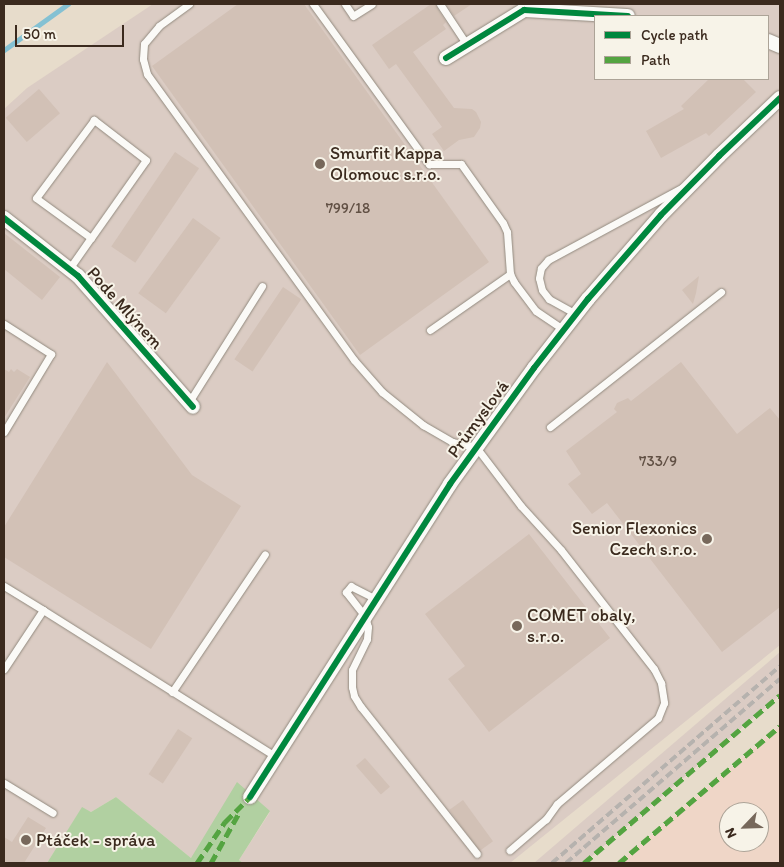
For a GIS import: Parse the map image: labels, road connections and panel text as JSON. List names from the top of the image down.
{
  "streets": {
    "street": ["Pode Mlýnem", "Průmyslová"]
  },
  "places": [
    "Smurfit Kappa Olomouc s.r.o.",
    "Senior Flexonics Czech s.r.o.",
    "COMET obaly, s.r.o.",
    "Ptáček - správa"
  ],
  "house_numbers": ["799/18", "733/9"],
  "legend": ["Cycle path", "Path"],
  "scale_bar": "50 m",
  "north": "bottom left"
}
